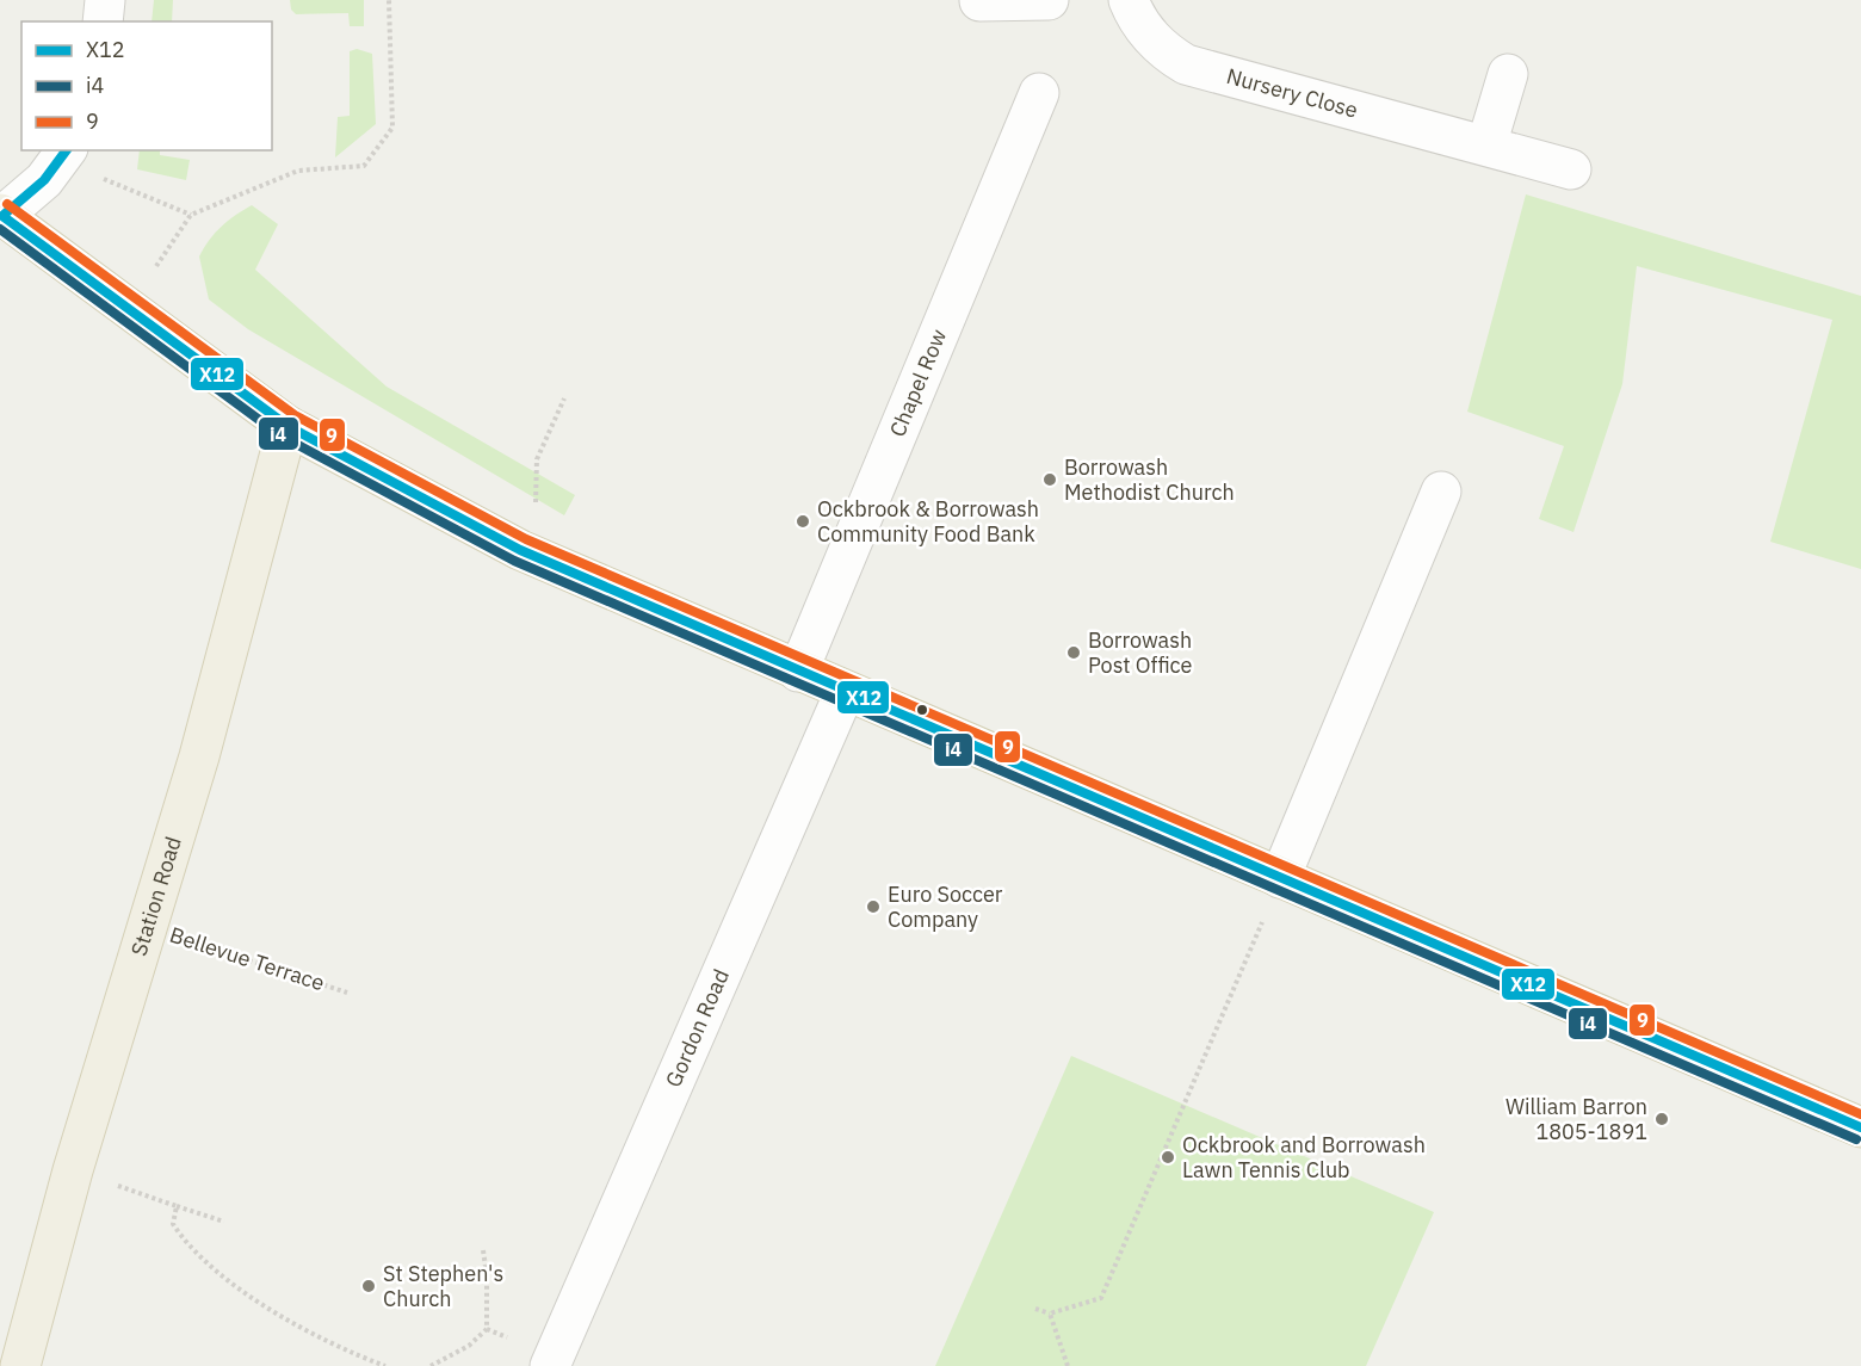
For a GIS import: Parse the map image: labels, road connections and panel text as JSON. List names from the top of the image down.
{
  "streets": {
    "main road": ["Station Road"],
    "street": ["Nursery Close", "Chapel Row", "Gordon Road"],
    "path": ["Bellevue Terrace"]
  },
  "crossings": [
    ["Station Road", "Bellevue Terrace"]
  ],
  "places": [
    "Borrowash Methodist Church",
    "Ockbrook & Borrowash Community Food Bank",
    "Borrowash Post Office",
    "Euro Soccer Company",
    "William Barron 1805-1891",
    "Ockbrook and Borrowash Lawn Tennis Club",
    "St Stephen's Church"
  ],
  "lines": ["transit line X12", "transit line 9", "transit line i4"],
  "legend": ["X12", "i4", "9"]
}
